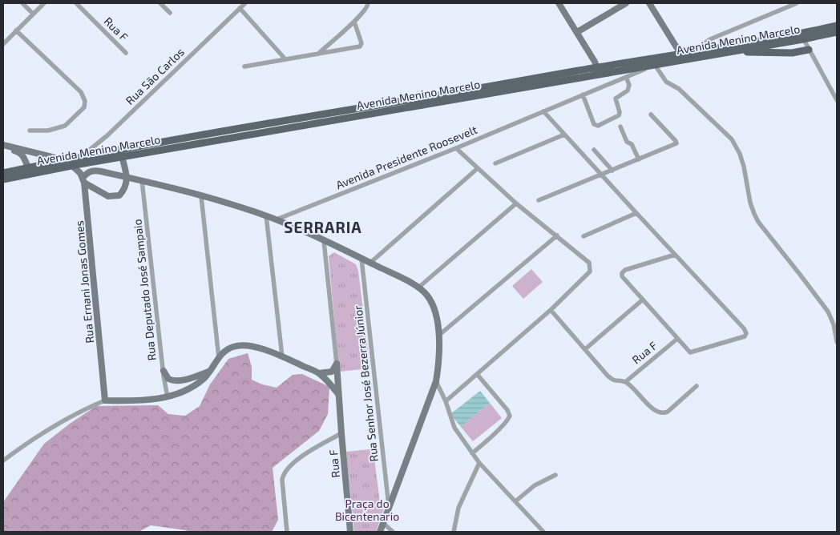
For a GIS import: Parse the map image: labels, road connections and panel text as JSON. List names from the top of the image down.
{
  "streets": {
    "main road": ["Avenida Menino Marcelo"],
    "street": [
      "Rua F",
      "Rua São Carlos",
      "Avenida Presidente Roosevelt",
      "Rua Ernani Jonas Gomes",
      "Rua Deputado José Sampaio",
      "Rua Senhor José Bezerra Júnior"
    ]
  },
  "crossings": [
    ["Avenida Menino Marcelo", "Rua São Carlos"],
    ["Avenida Menino Marcelo", "Avenida Presidente Roosevelt"]
  ],
  "districts": ["SERRARIA"],
  "parks": ["Praça do Bicentenario"]
}
